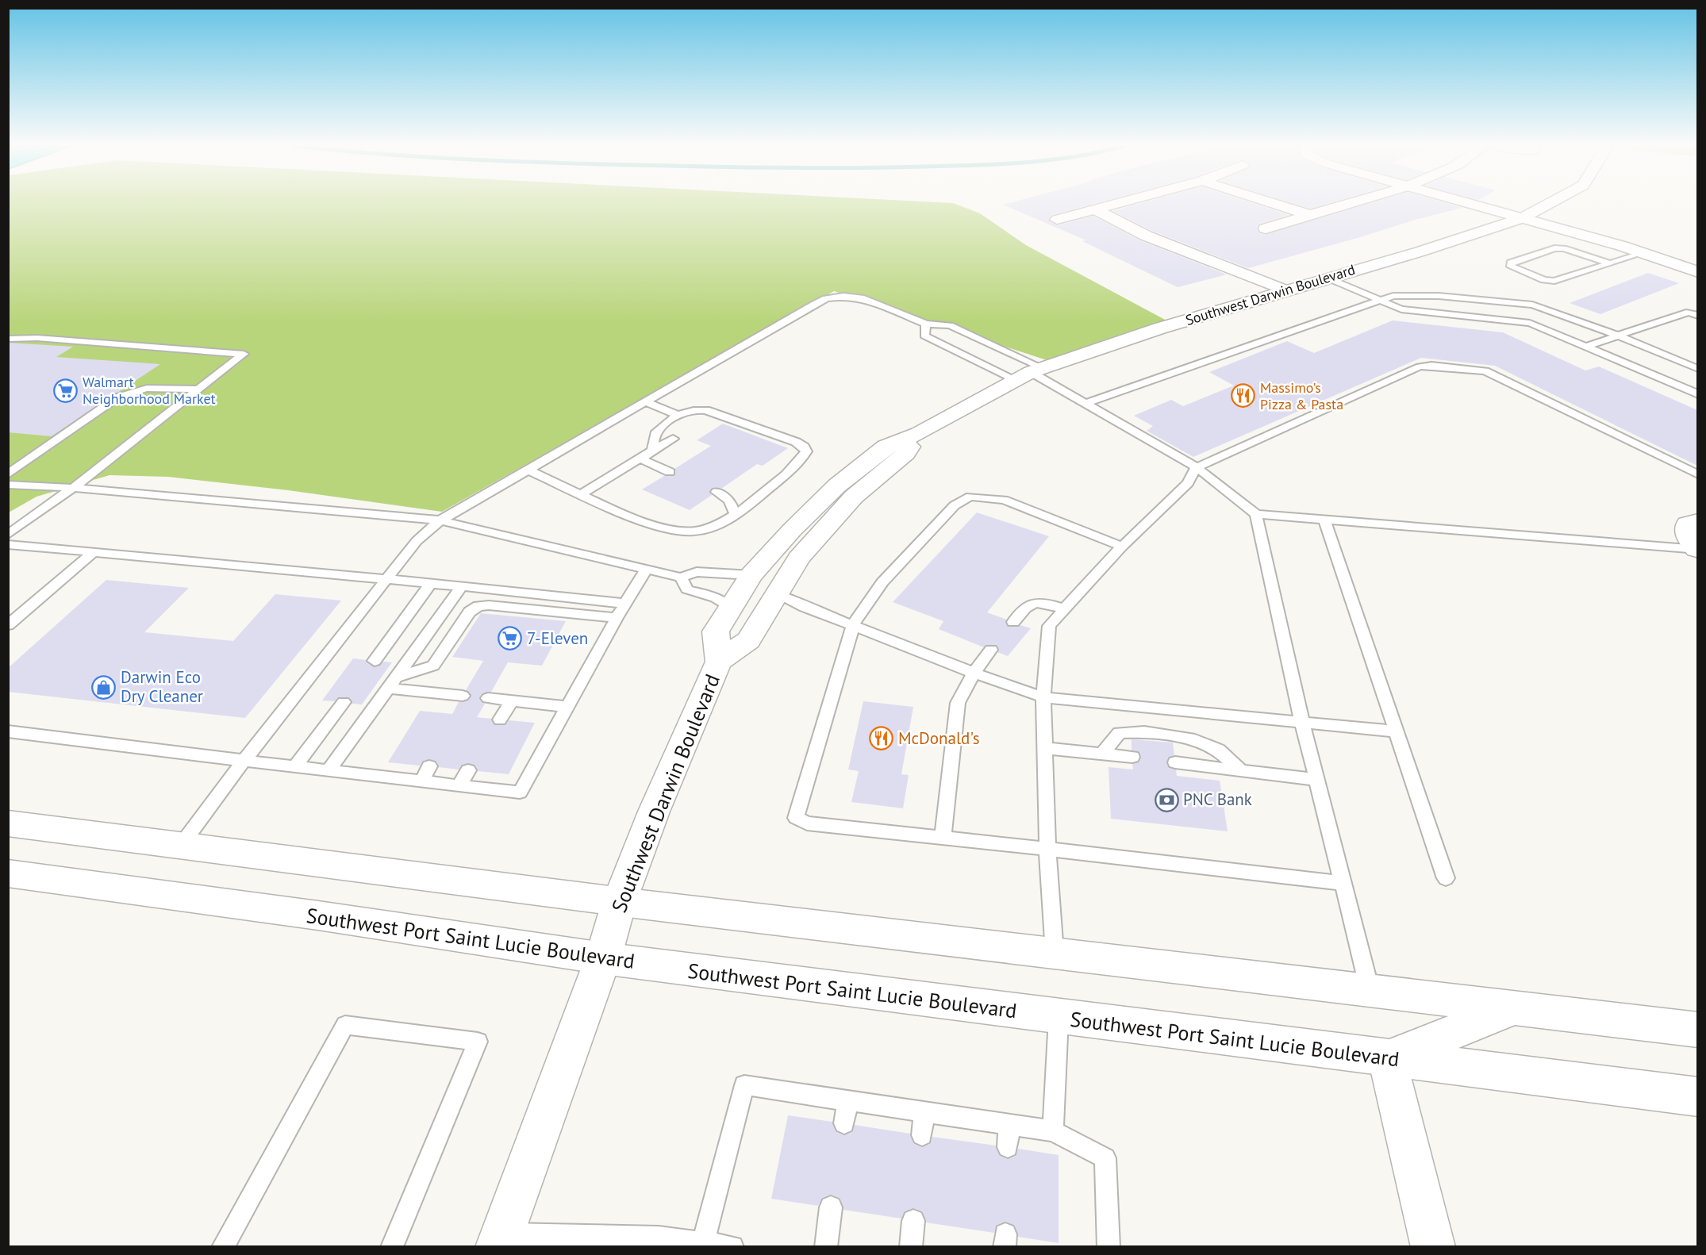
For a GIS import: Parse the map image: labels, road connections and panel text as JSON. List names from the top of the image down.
{
  "streets": {
    "street": ["Southwest Darwin Boulevard", "Southwest Port Saint Lucie Boulevard"]
  },
  "crossings": [
    ["Southwest Darwin Boulevard", "Southwest Port Saint Lucie Boulevard"]
  ],
  "places": {
    "supermarket": ["Walmart Neighborhood Market", "7-Eleven"],
    "restaurant": ["Massimo's Pizza & Pasta", "McDonald's"],
    "shop": ["Darwin Eco Dry Cleaner"],
    "bank": ["PNC Bank"]
  }
}
